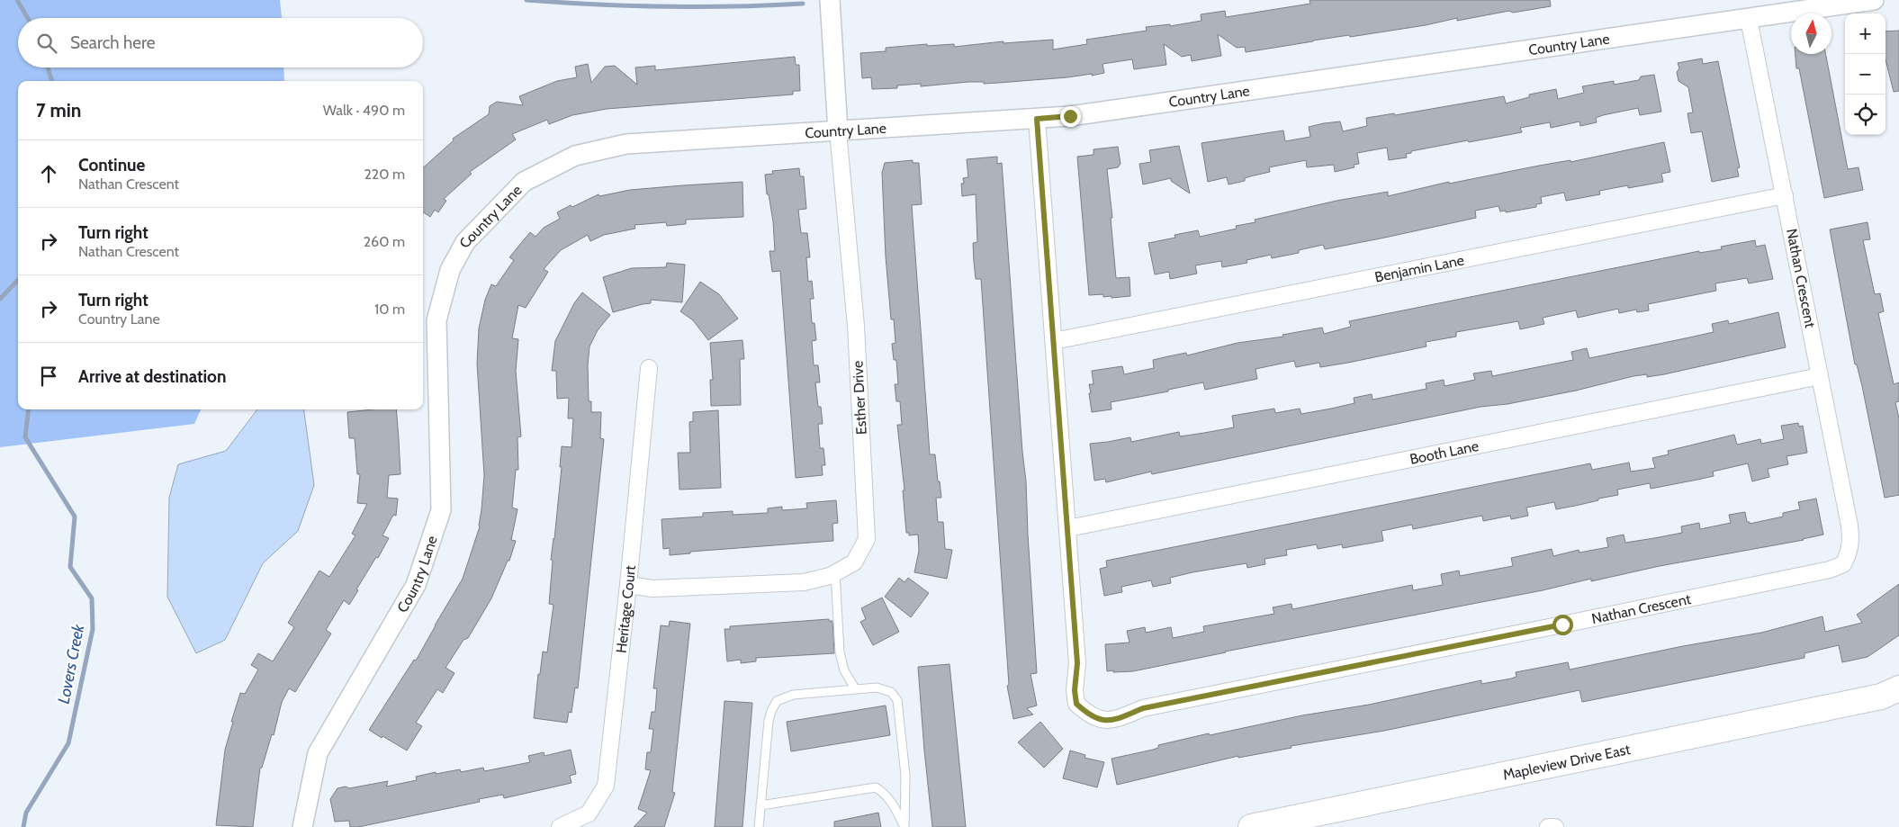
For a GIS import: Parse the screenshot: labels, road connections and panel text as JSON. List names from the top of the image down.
{
  "streets": {
    "main road": ["Mapleview Drive East"],
    "street": [
      "Country Lane",
      "Benjamin Lane",
      "Nathan Crescent",
      "Esther Drive",
      "Booth Lane",
      "Heritage Court"
    ]
  },
  "crossings": [
    ["Country Lane", "Nathan Crescent"],
    ["Country Lane", "Esther Drive"],
    ["Benjamin Lane", "Nathan Crescent"],
    ["Nathan Crescent", "Booth Lane"],
    ["Esther Drive", "Heritage Court"]
  ],
  "water": ["Lovers Creek"],
  "north": "top",
  "page": {
    "map_buttons": ["+", "−"],
    "search": "Search here",
    "heading": ["7 min", "Walk · 490 m"],
    "list": [
      ["Continue", "Nathan Crescent", "220 m"],
      ["Turn right", "Nathan Crescent", "260 m"],
      ["Turn right", "Country Lane", "10 m"],
      "Arrive at destination"
    ]
  }
}
